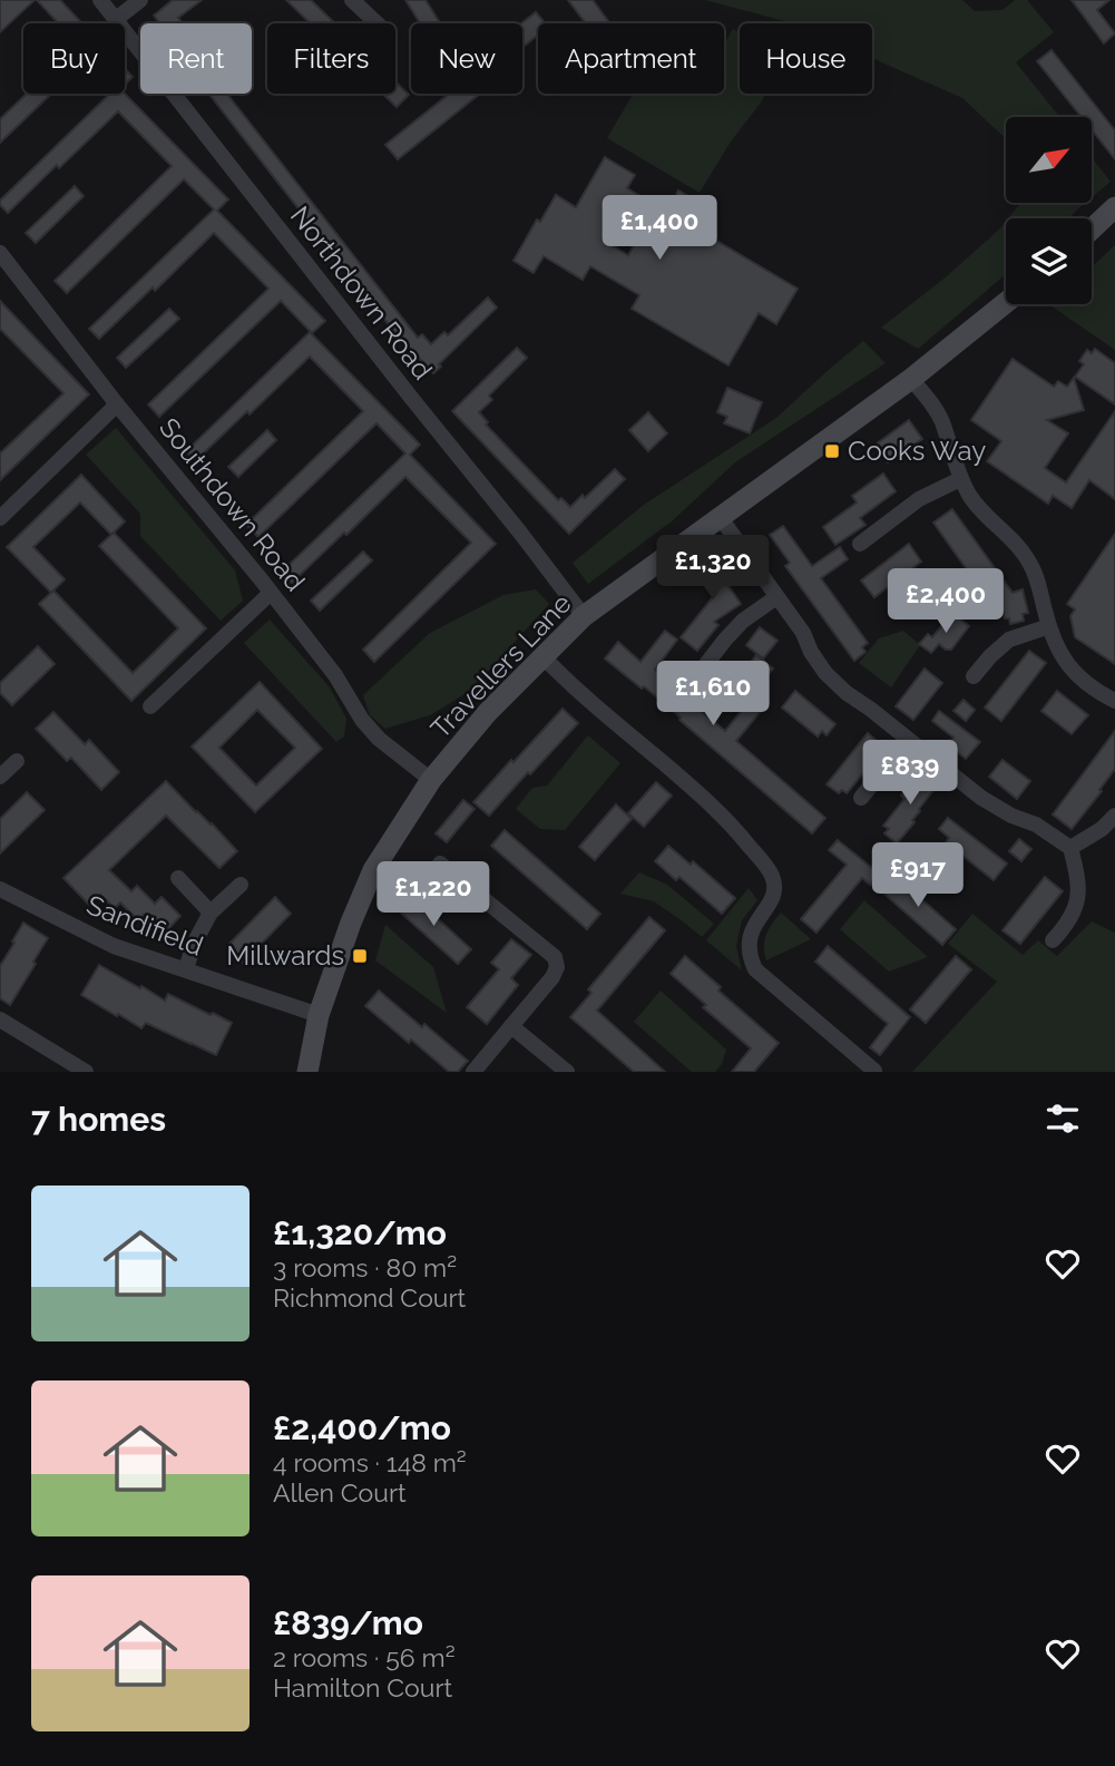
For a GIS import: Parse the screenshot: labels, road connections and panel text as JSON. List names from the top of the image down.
{
  "streets": {
    "street": [
      "Northdown Road",
      "Southdown Road",
      "Travellers Lane",
      "Sandifield"
    ]
  },
  "crossings": [
    ["Northdown Road", "Travellers Lane"],
    ["Southdown Road", "Travellers Lane"],
    ["Travellers Lane", "Sandifield"]
  ],
  "places": {
    "transit": ["Cooks Way", "Millwards"]
  },
  "north": "top right",
  "page": {
    "chip": [
      "Buy",
      "Rent",
      "Filters",
      "New",
      "Apartment",
      "House"
    ],
    "price": [
      "£1,400",
      "£1,320",
      "£2,400",
      "£1,610",
      "£839",
      "£917",
      "£1,220"
    ],
    "heading": "7 homes",
    "list": [
      {
        "name": "£1,320/mo",
        "note": "3 rooms · 80 m² · Richmond Court"
      },
      {
        "name": "£2,400/mo",
        "note": "4 rooms · 148 m² · Allen Court"
      },
      {
        "name": "£839/mo",
        "note": "2 rooms · 56 m² · Hamilton Court"
      }
    ]
  }
}
